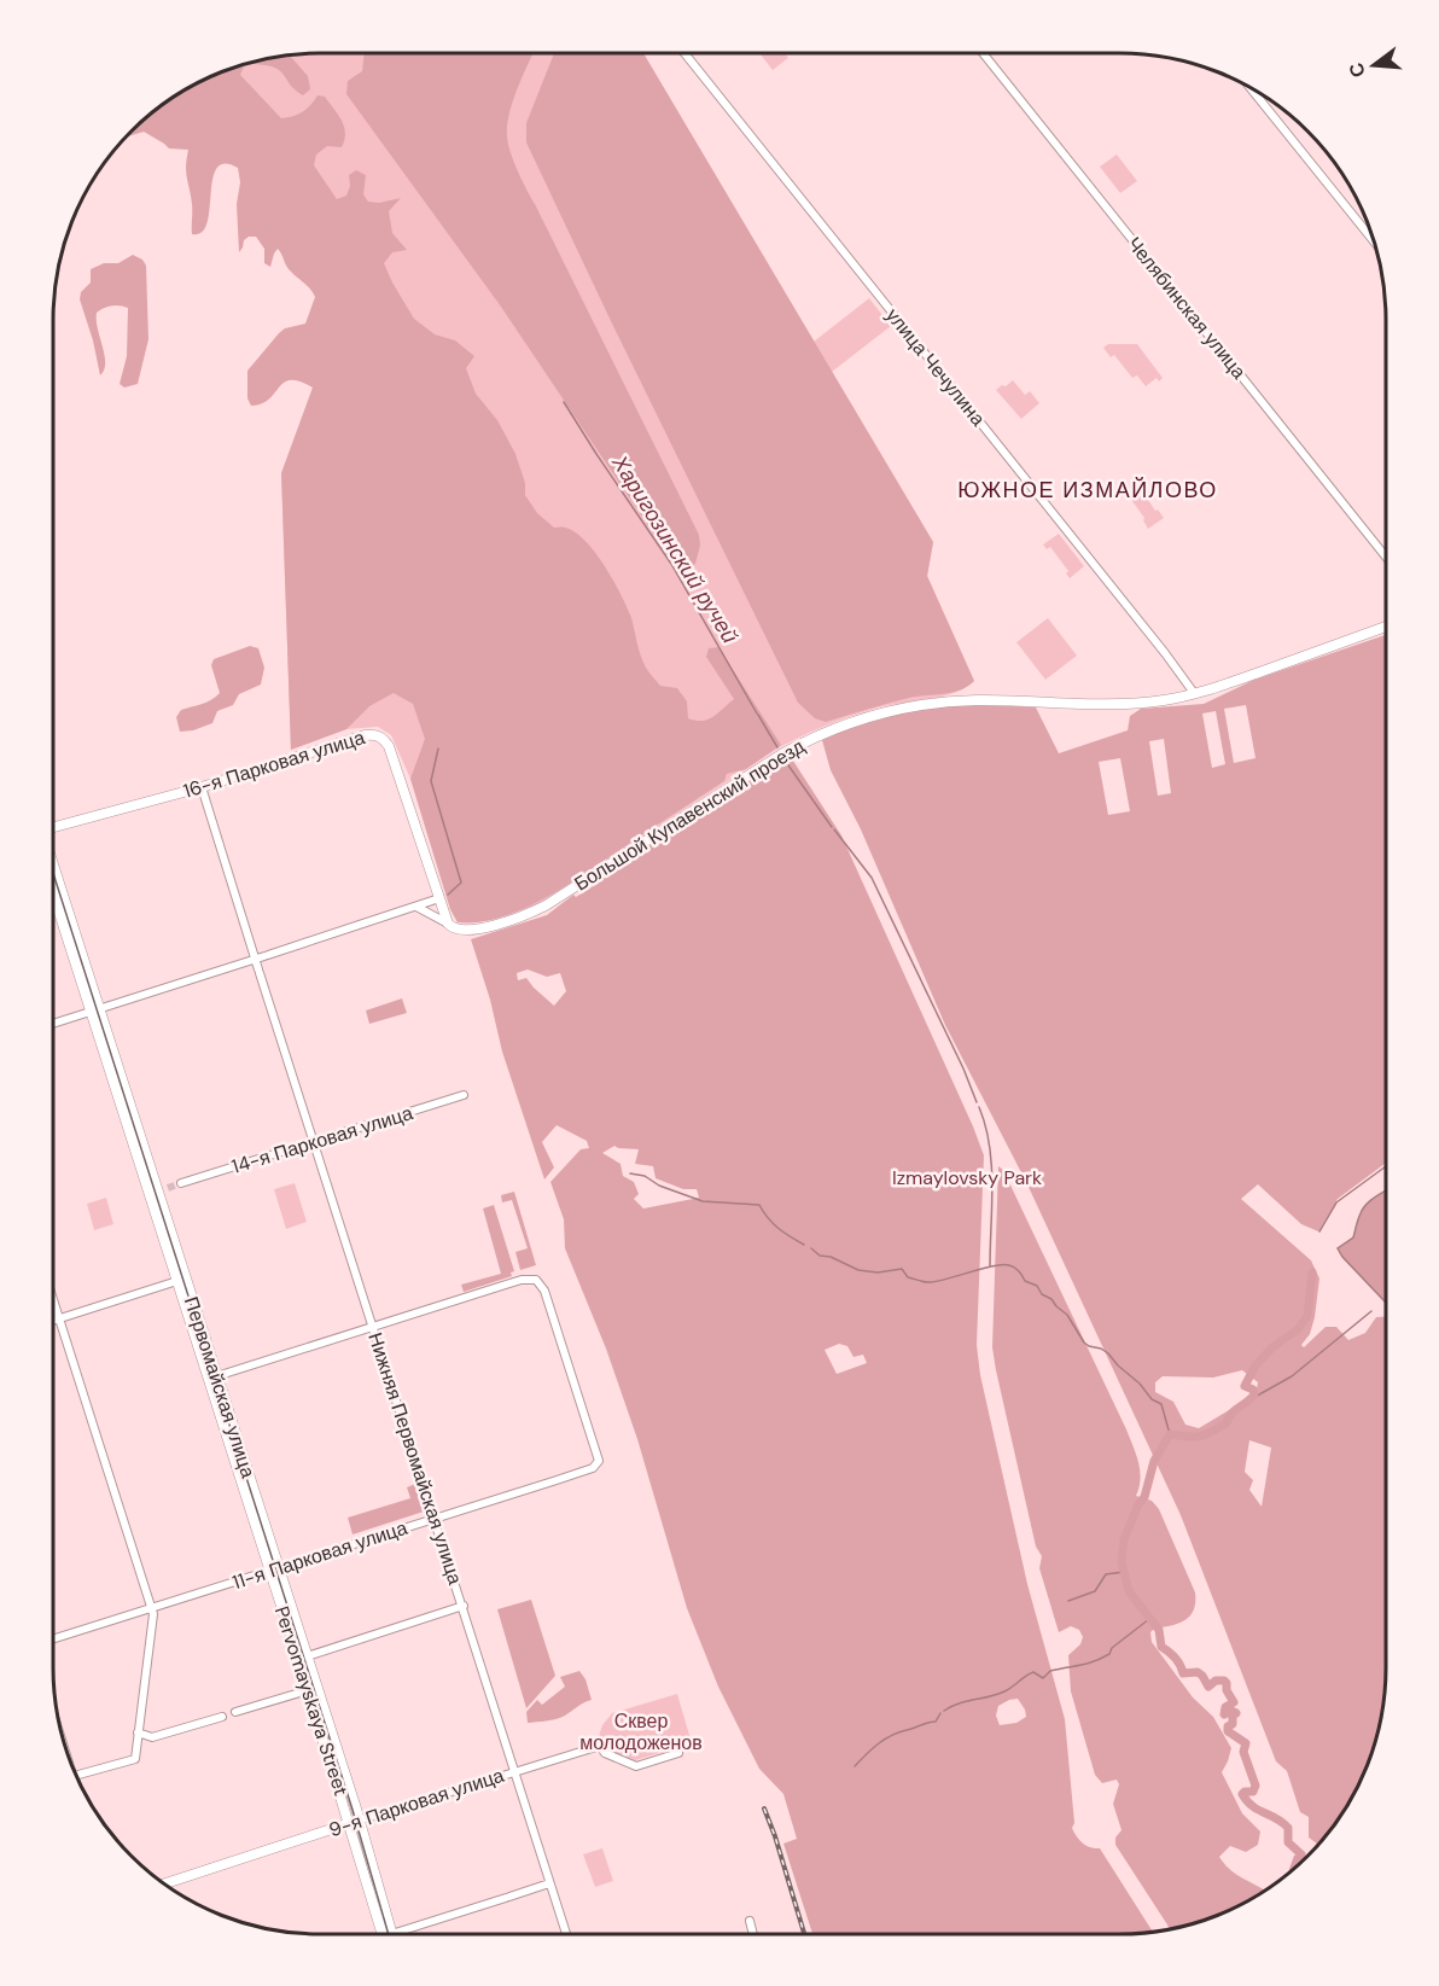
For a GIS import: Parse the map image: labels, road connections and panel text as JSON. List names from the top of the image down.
{
  "streets": {
    "main road": [
      "16-я Парковая улица",
      "Большой Купавенский проезд",
      "Первомайская улица",
      "Pervomayskaya Street",
      "9-я Парковая улица"
    ],
    "street": [
      "Челябинская улица",
      "улица Чечулина",
      "14-я Парковая улица",
      "Нижняя Первомайская улица",
      "11-я Парковая улица"
    ]
  },
  "crossings": [
    ["улица Чечулина", "Большой Купавенский проезд"],
    ["16-я Парковая улица", "Нижняя Первомайская улица"],
    ["14-я Парковая улица", "Нижняя Первомайская улица"],
    ["Первомайская улица", "11-я Парковая улица"],
    ["Первомайская улица", "Pervomayskaya Street"],
    ["Нижняя Первомайская улица", "11-я Парковая улица"],
    ["Нижняя Первомайская улица", "9-я Парковая улица"],
    ["11-я Парковая улица", "Pervomayskaya Street"],
    ["Pervomayskaya Street", "9-я Парковая улица"]
  ],
  "districts": ["ЮЖНОЕ ИЗМАЙЛОВО"],
  "water": ["Харигозинский ручей"],
  "parks": ["Izmaylovsky Park", "Сквер молодоженов"],
  "north": "left"
}
